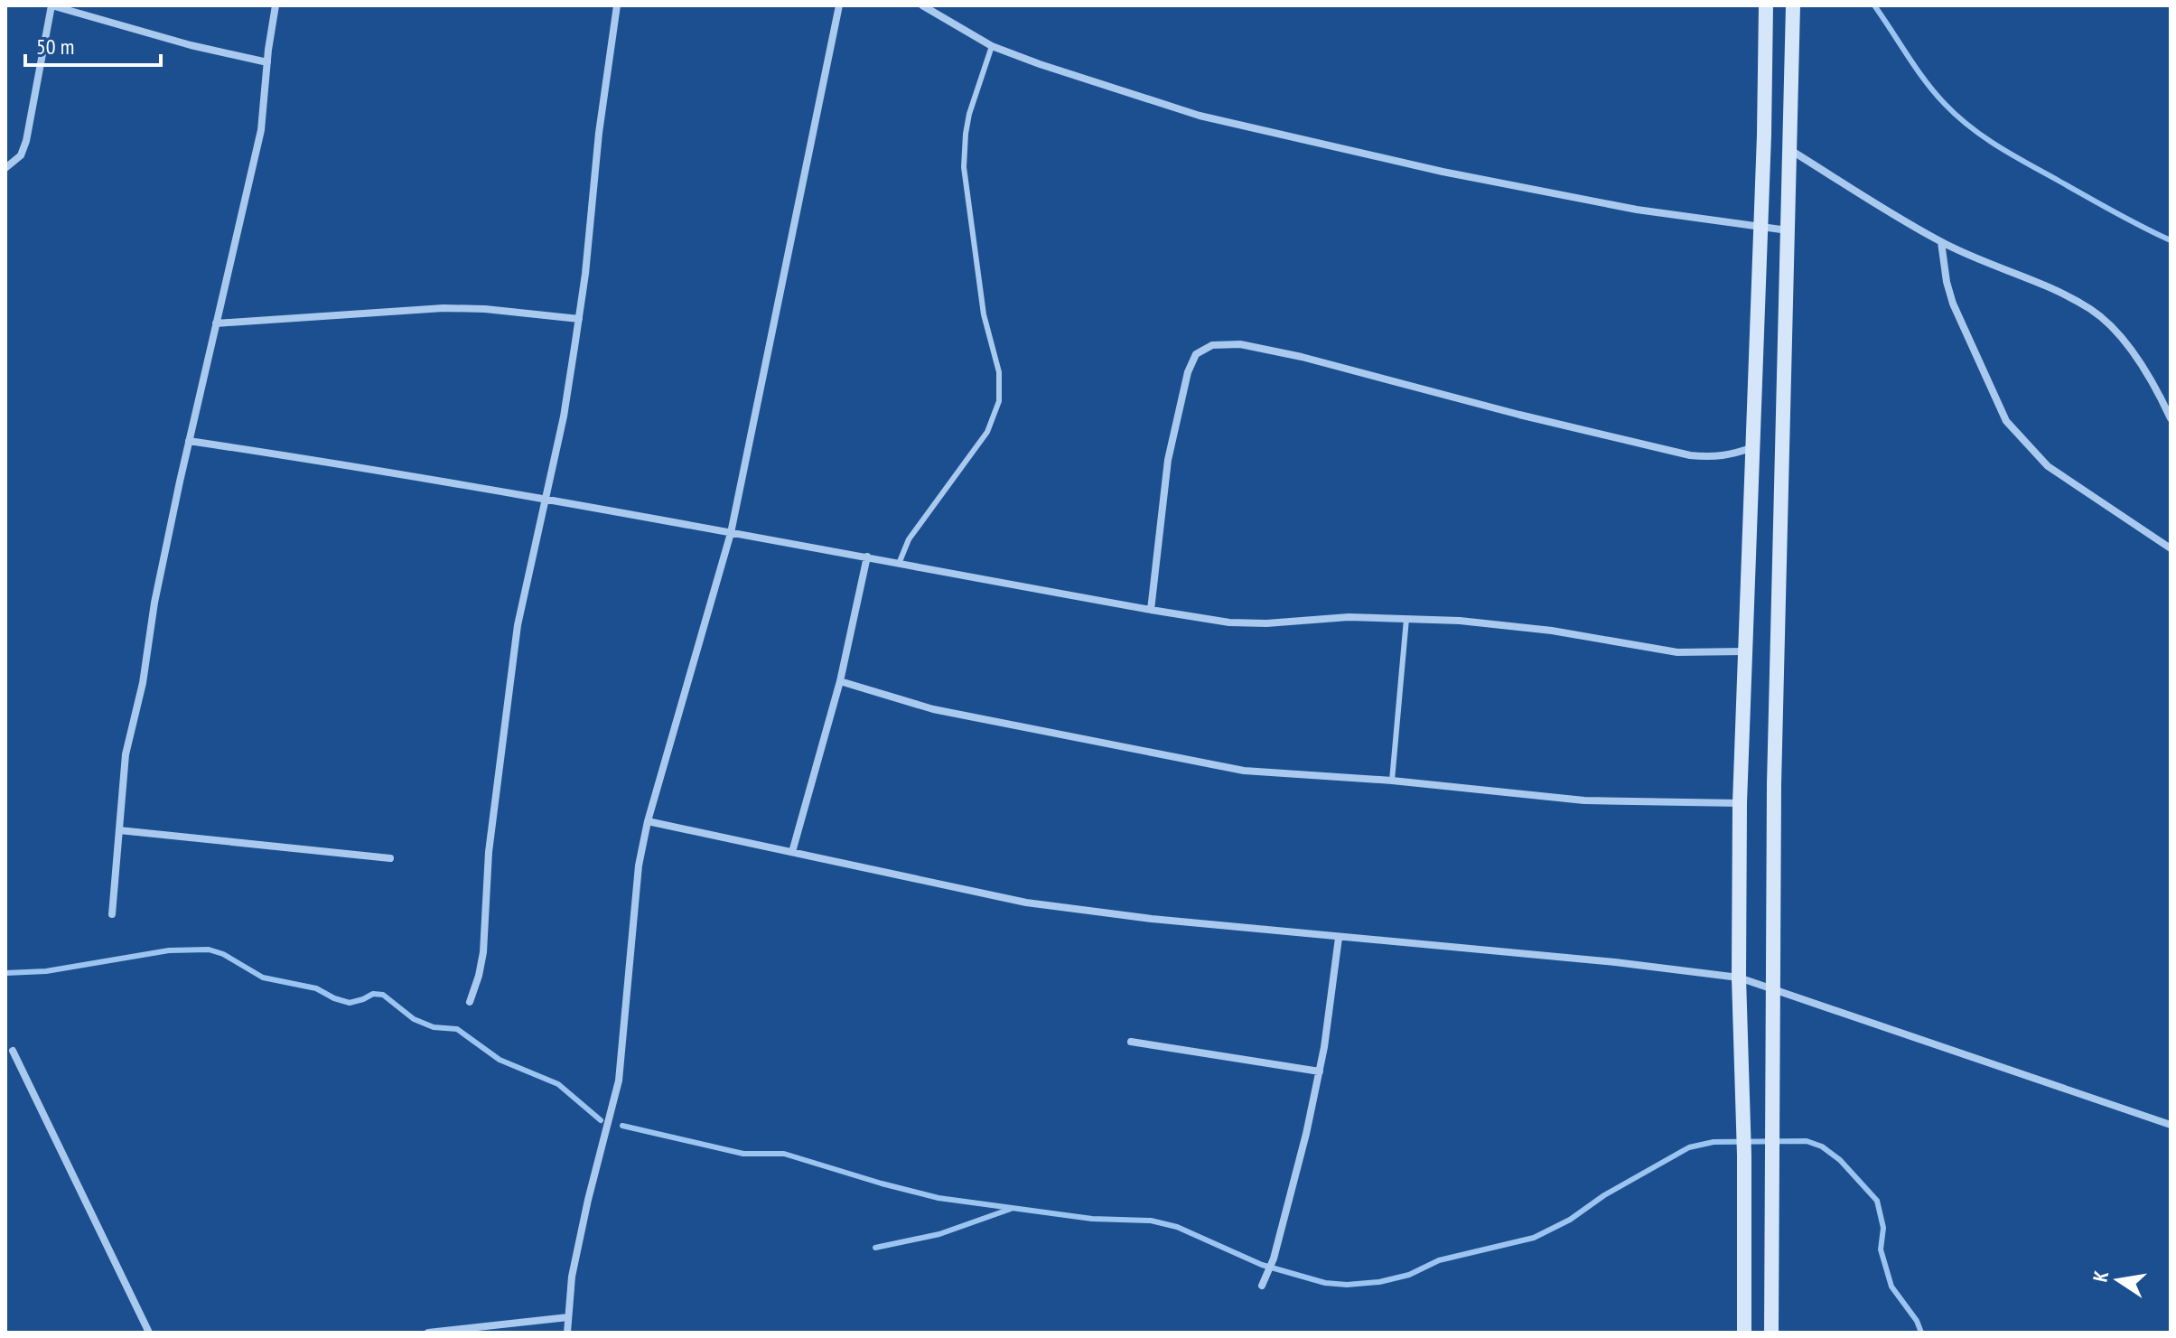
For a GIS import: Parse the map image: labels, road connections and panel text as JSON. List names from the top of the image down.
{
  "scale_bar": "50 m",
  "north": "left"
}
